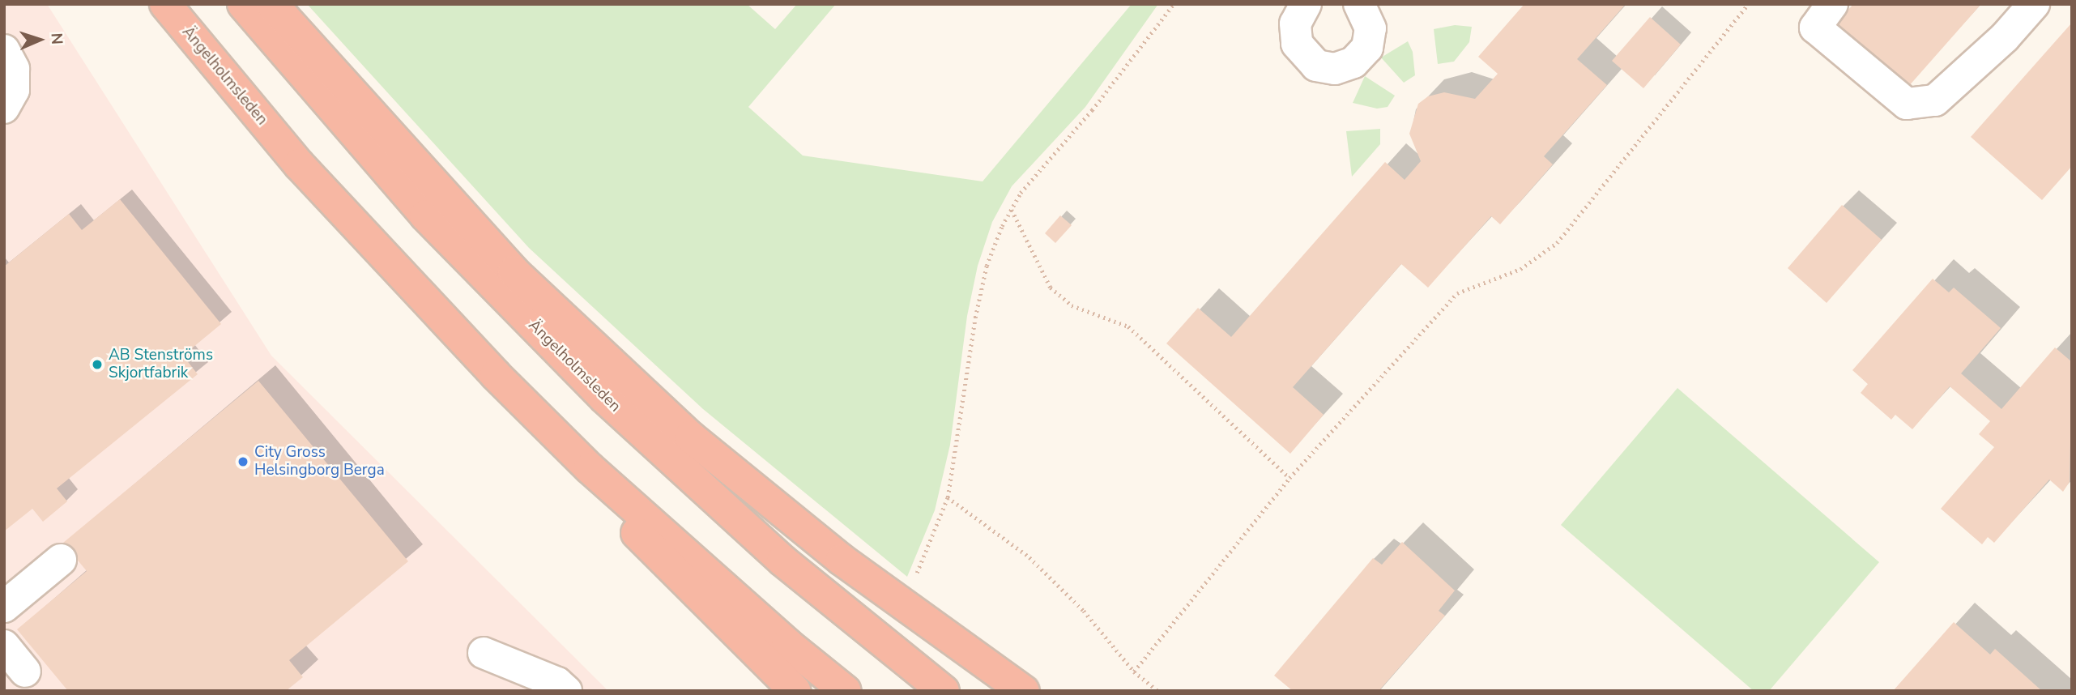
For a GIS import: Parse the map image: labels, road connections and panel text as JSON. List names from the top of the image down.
{
  "streets": {
    "highway": ["Ängelholmsleden"]
  },
  "places": ["AB Stenströms Skjortfabrik", "City Gross Helsingborg Berga"],
  "north": "right"
}
